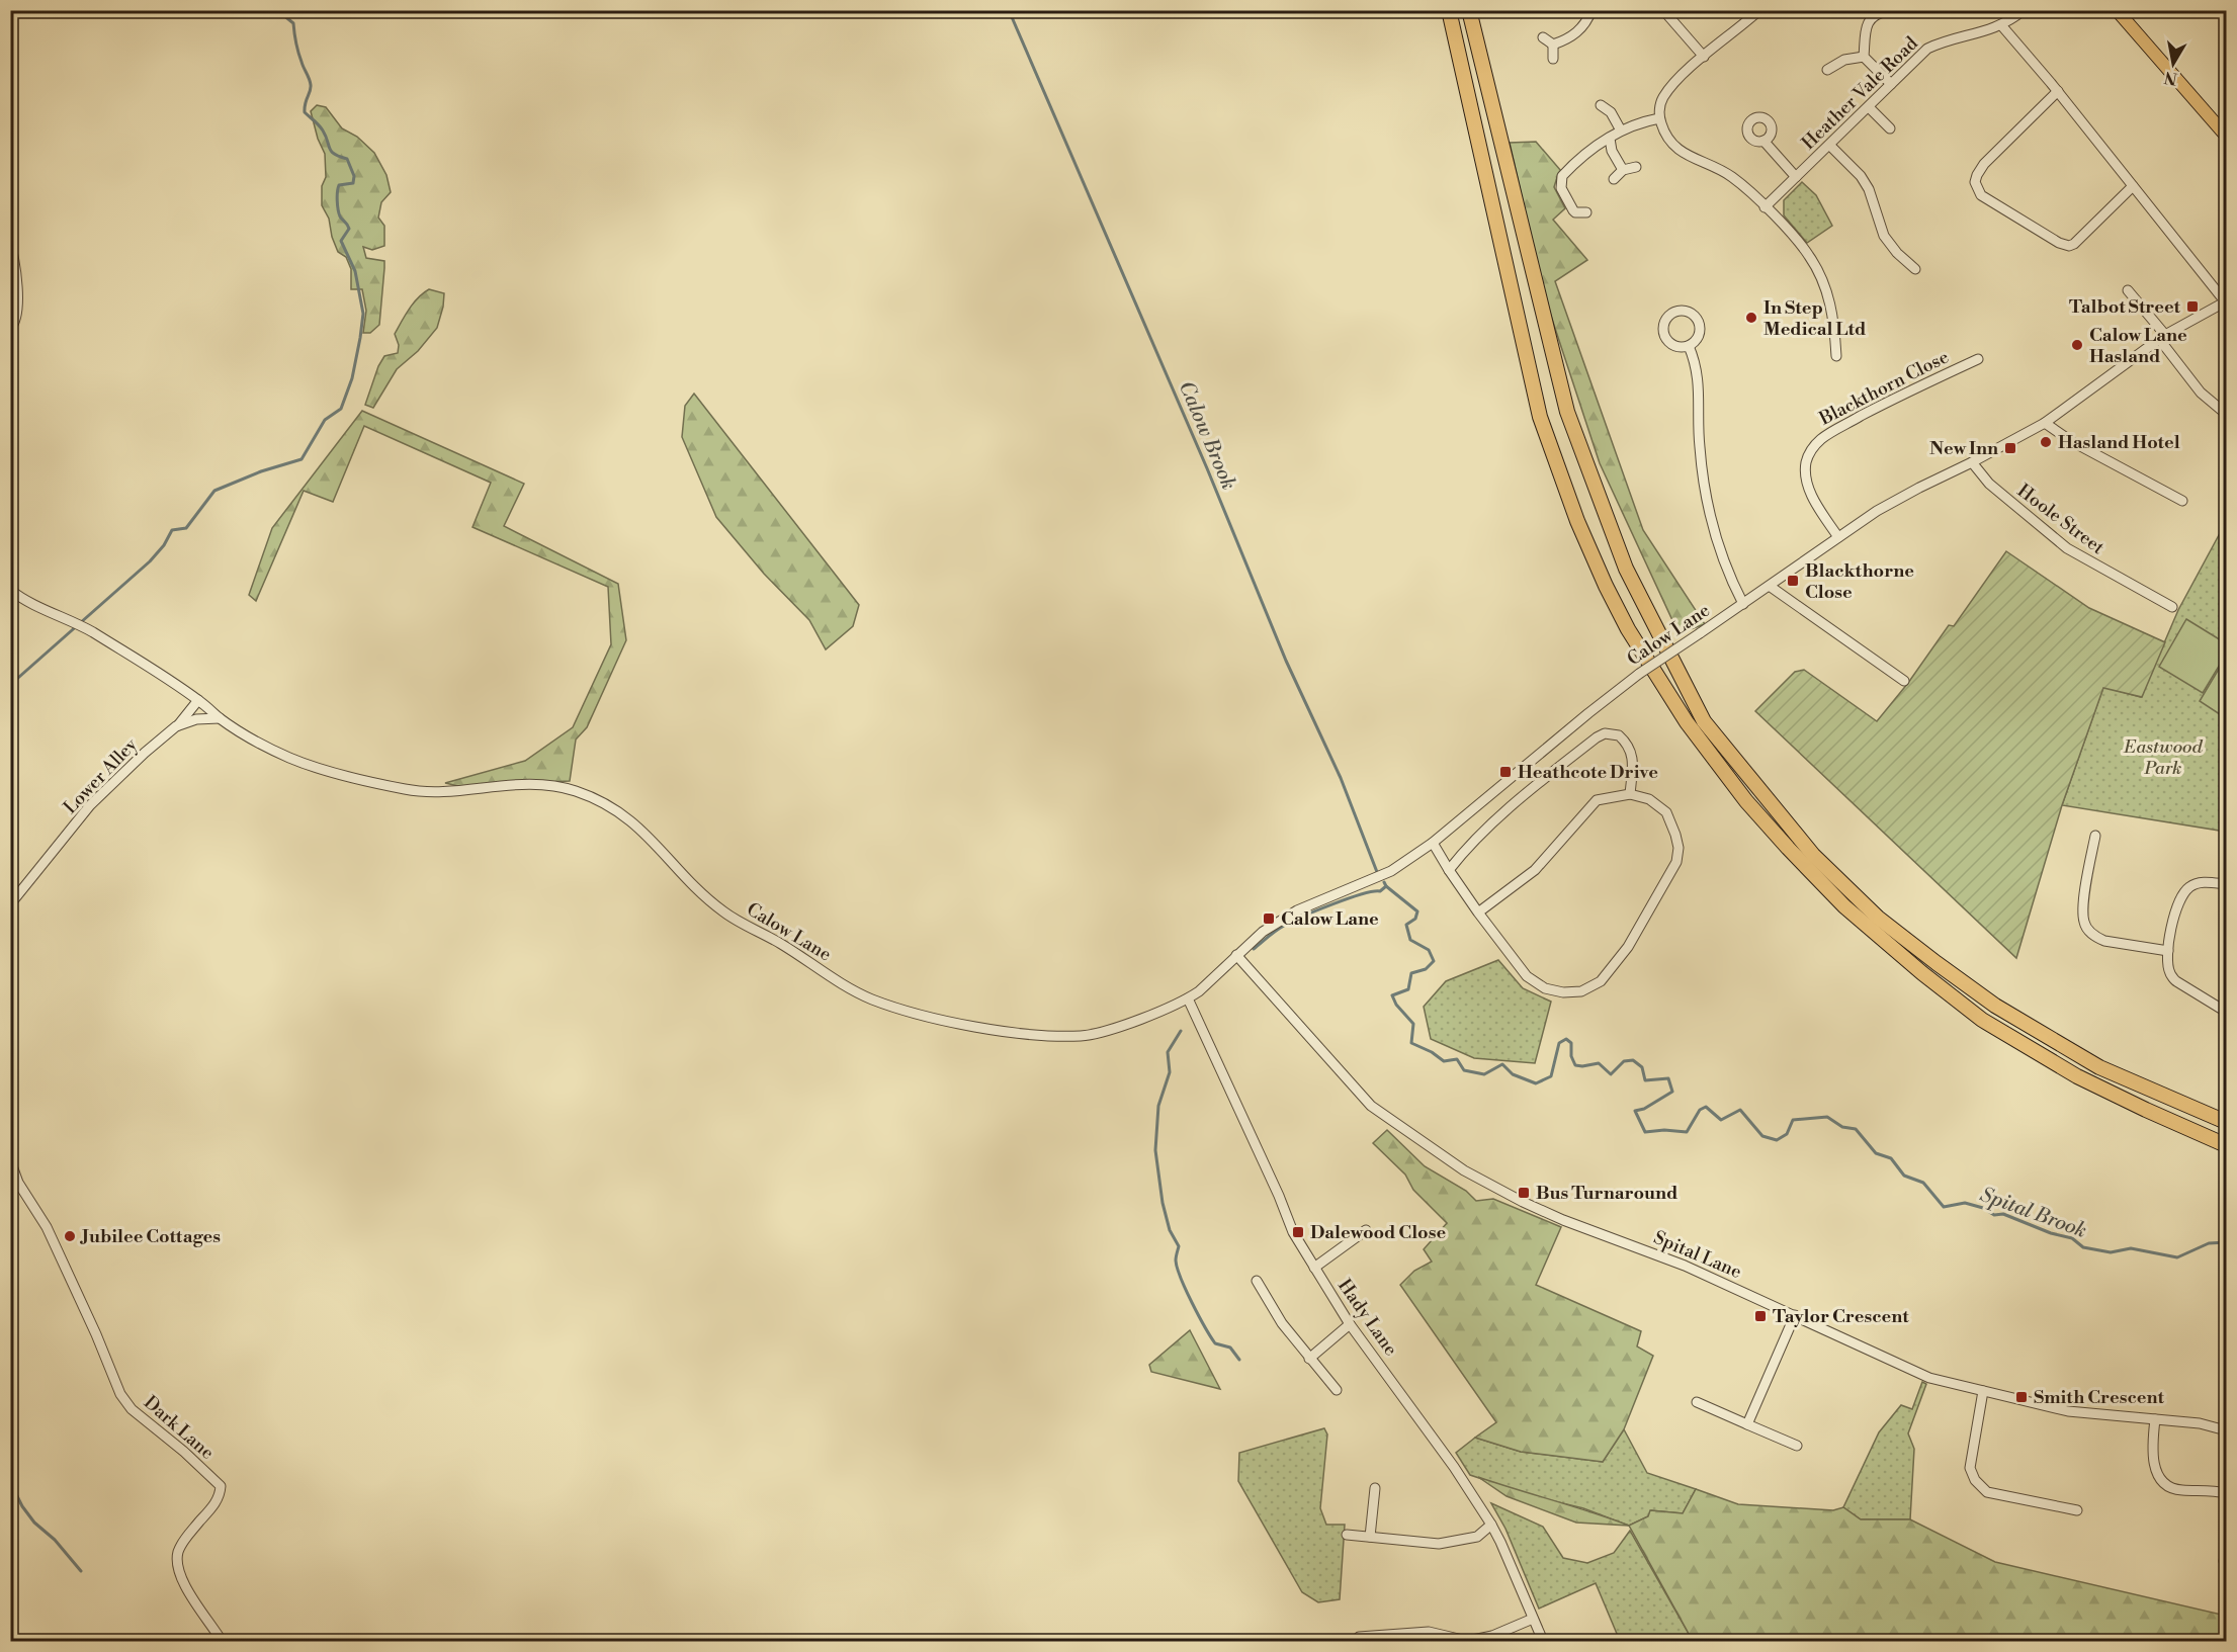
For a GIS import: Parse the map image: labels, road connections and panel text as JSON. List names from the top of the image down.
{
  "streets": {
    "street": [
      "Heather Vale Road",
      "Blackthorn Close",
      "Hoole Street",
      "Calow Lane",
      "Lower Alley",
      "Spital Lane",
      "Hady Lane",
      "Dark Lane"
    ]
  },
  "crossings": [
    ["Blackthorn Close", "Calow Lane"],
    ["Hoole Street", "Calow Lane"],
    ["Calow Lane", "Lower Alley"],
    ["Calow Lane", "Spital Lane"],
    ["Calow Lane", "Hady Lane"]
  ],
  "water": ["Calow Brook", "Spital Brook"],
  "parks": ["Eastwood Park"],
  "places": {
    "transit": [
      "Talbot Street",
      "New Inn",
      "Blackthorne Close",
      "Heathcote Drive",
      "Calow Lane",
      "Bus Turnaround",
      "Dalewood Close",
      "Taylor Crescent",
      "Smith Crescent"
    ],
    "other": [
      "In Step Medical Ltd",
      "Calow Lane Hasland",
      "Hasland Hotel",
      "Jubilee Cottages"
    ]
  },
  "north": "bottom"
}
